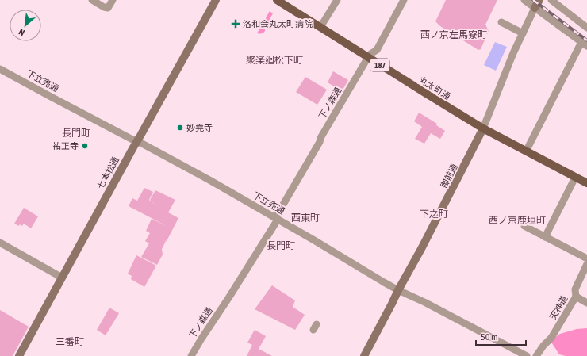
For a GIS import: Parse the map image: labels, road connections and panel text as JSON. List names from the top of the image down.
{
  "streets": {
    "main road": ["187", "丸太町通"],
    "street": [
      "下立売通",
      "下ノ森通",
      "七本松通",
      "御前通",
      "天神道"
    ]
  },
  "crossings": [
    ["下立売通", "下ノ森通"],
    ["下立売通", "七本松通"],
    ["下立売通", "御前通"],
    ["丸太町通", "下ノ森通"],
    ["丸太町通", "御前通"]
  ],
  "districts": [
    "西ノ京左馬寮町",
    "聚楽廻松下町",
    "長門町",
    "下之町",
    "西東町",
    "西ノ京鹿垣町",
    "長門町",
    "三番町"
  ],
  "places": {
    "health": ["洛和会丸太町病院"],
    "other": ["妙堯寺", "祐正寺"]
  },
  "scale_bar": "50 m",
  "north": "bottom left"
}
